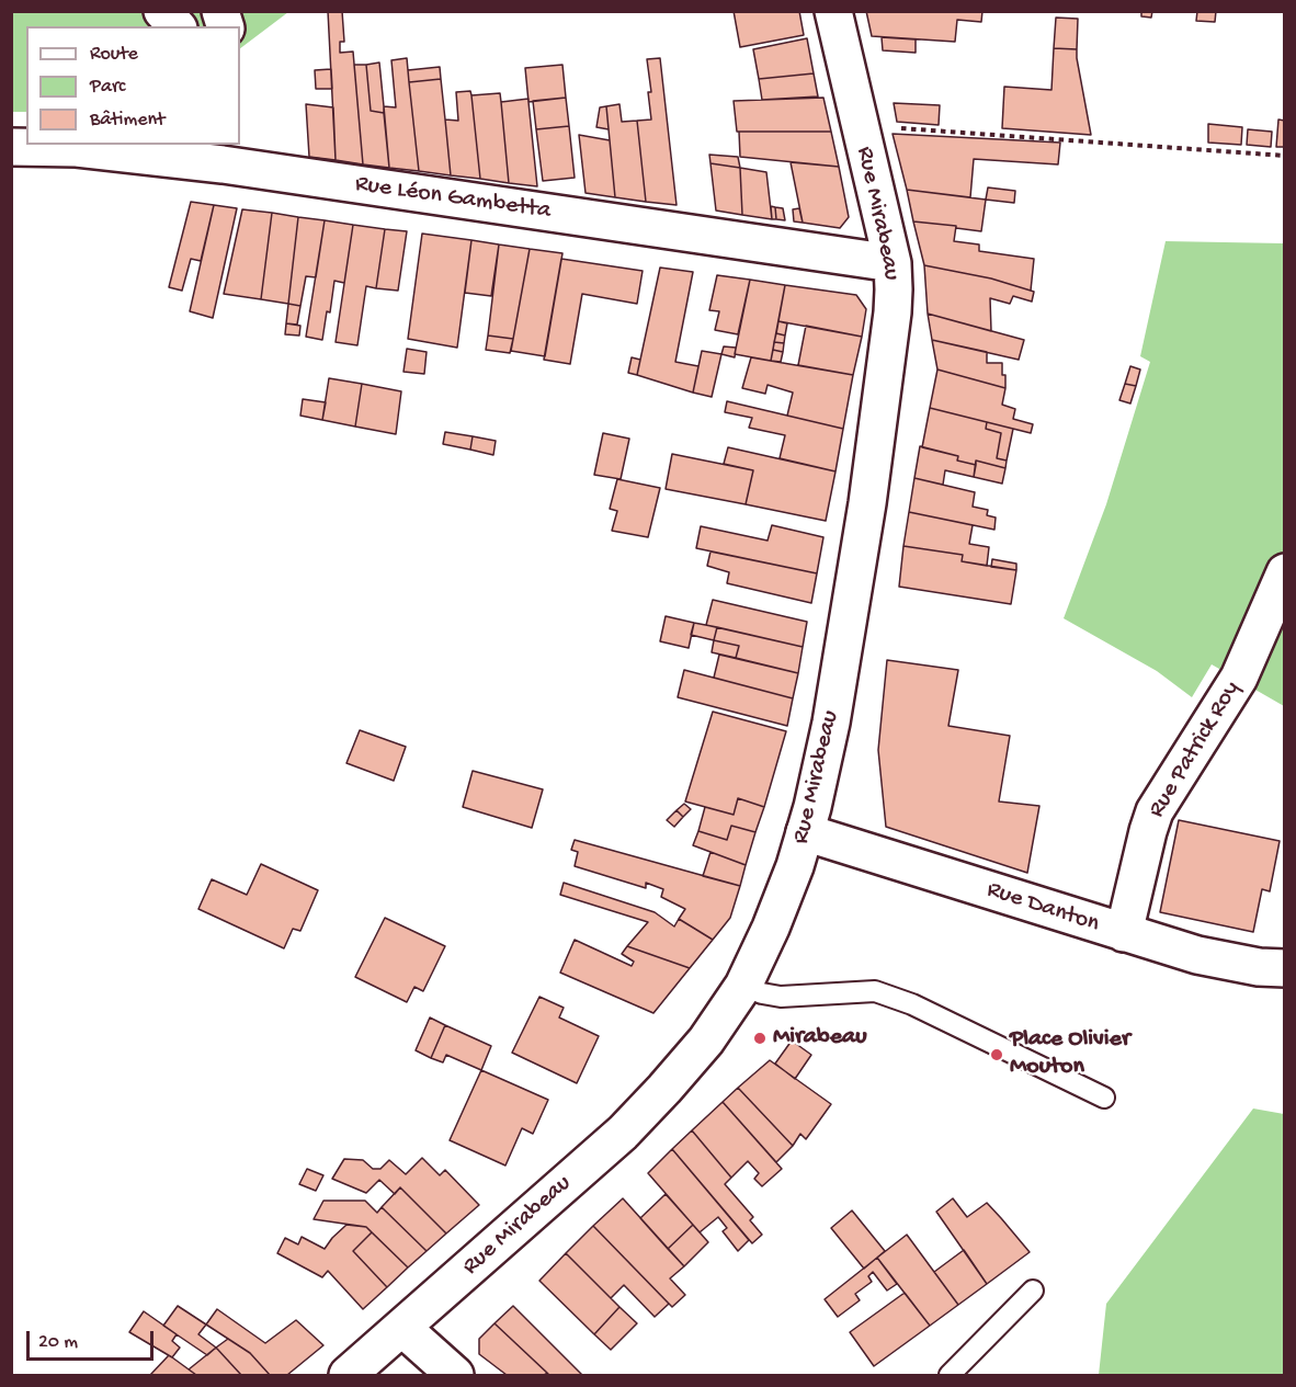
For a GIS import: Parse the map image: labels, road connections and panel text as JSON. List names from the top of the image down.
{
  "streets": {
    "street": [
      "Rue Léon Gambetta",
      "Rue Mirabeau",
      "Rue Patrick Roy",
      "Rue Danton"
    ]
  },
  "crossings": [
    ["Rue Léon Gambetta", "Rue Mirabeau"],
    ["Rue Mirabeau", "Rue Danton"],
    ["Rue Patrick Roy", "Rue Danton"]
  ],
  "places": ["Mirabeau", "Place Olivier Mouton"],
  "legend": ["Route", "Parc", "Bâtiment"],
  "scale_bar": "20 m"
}
